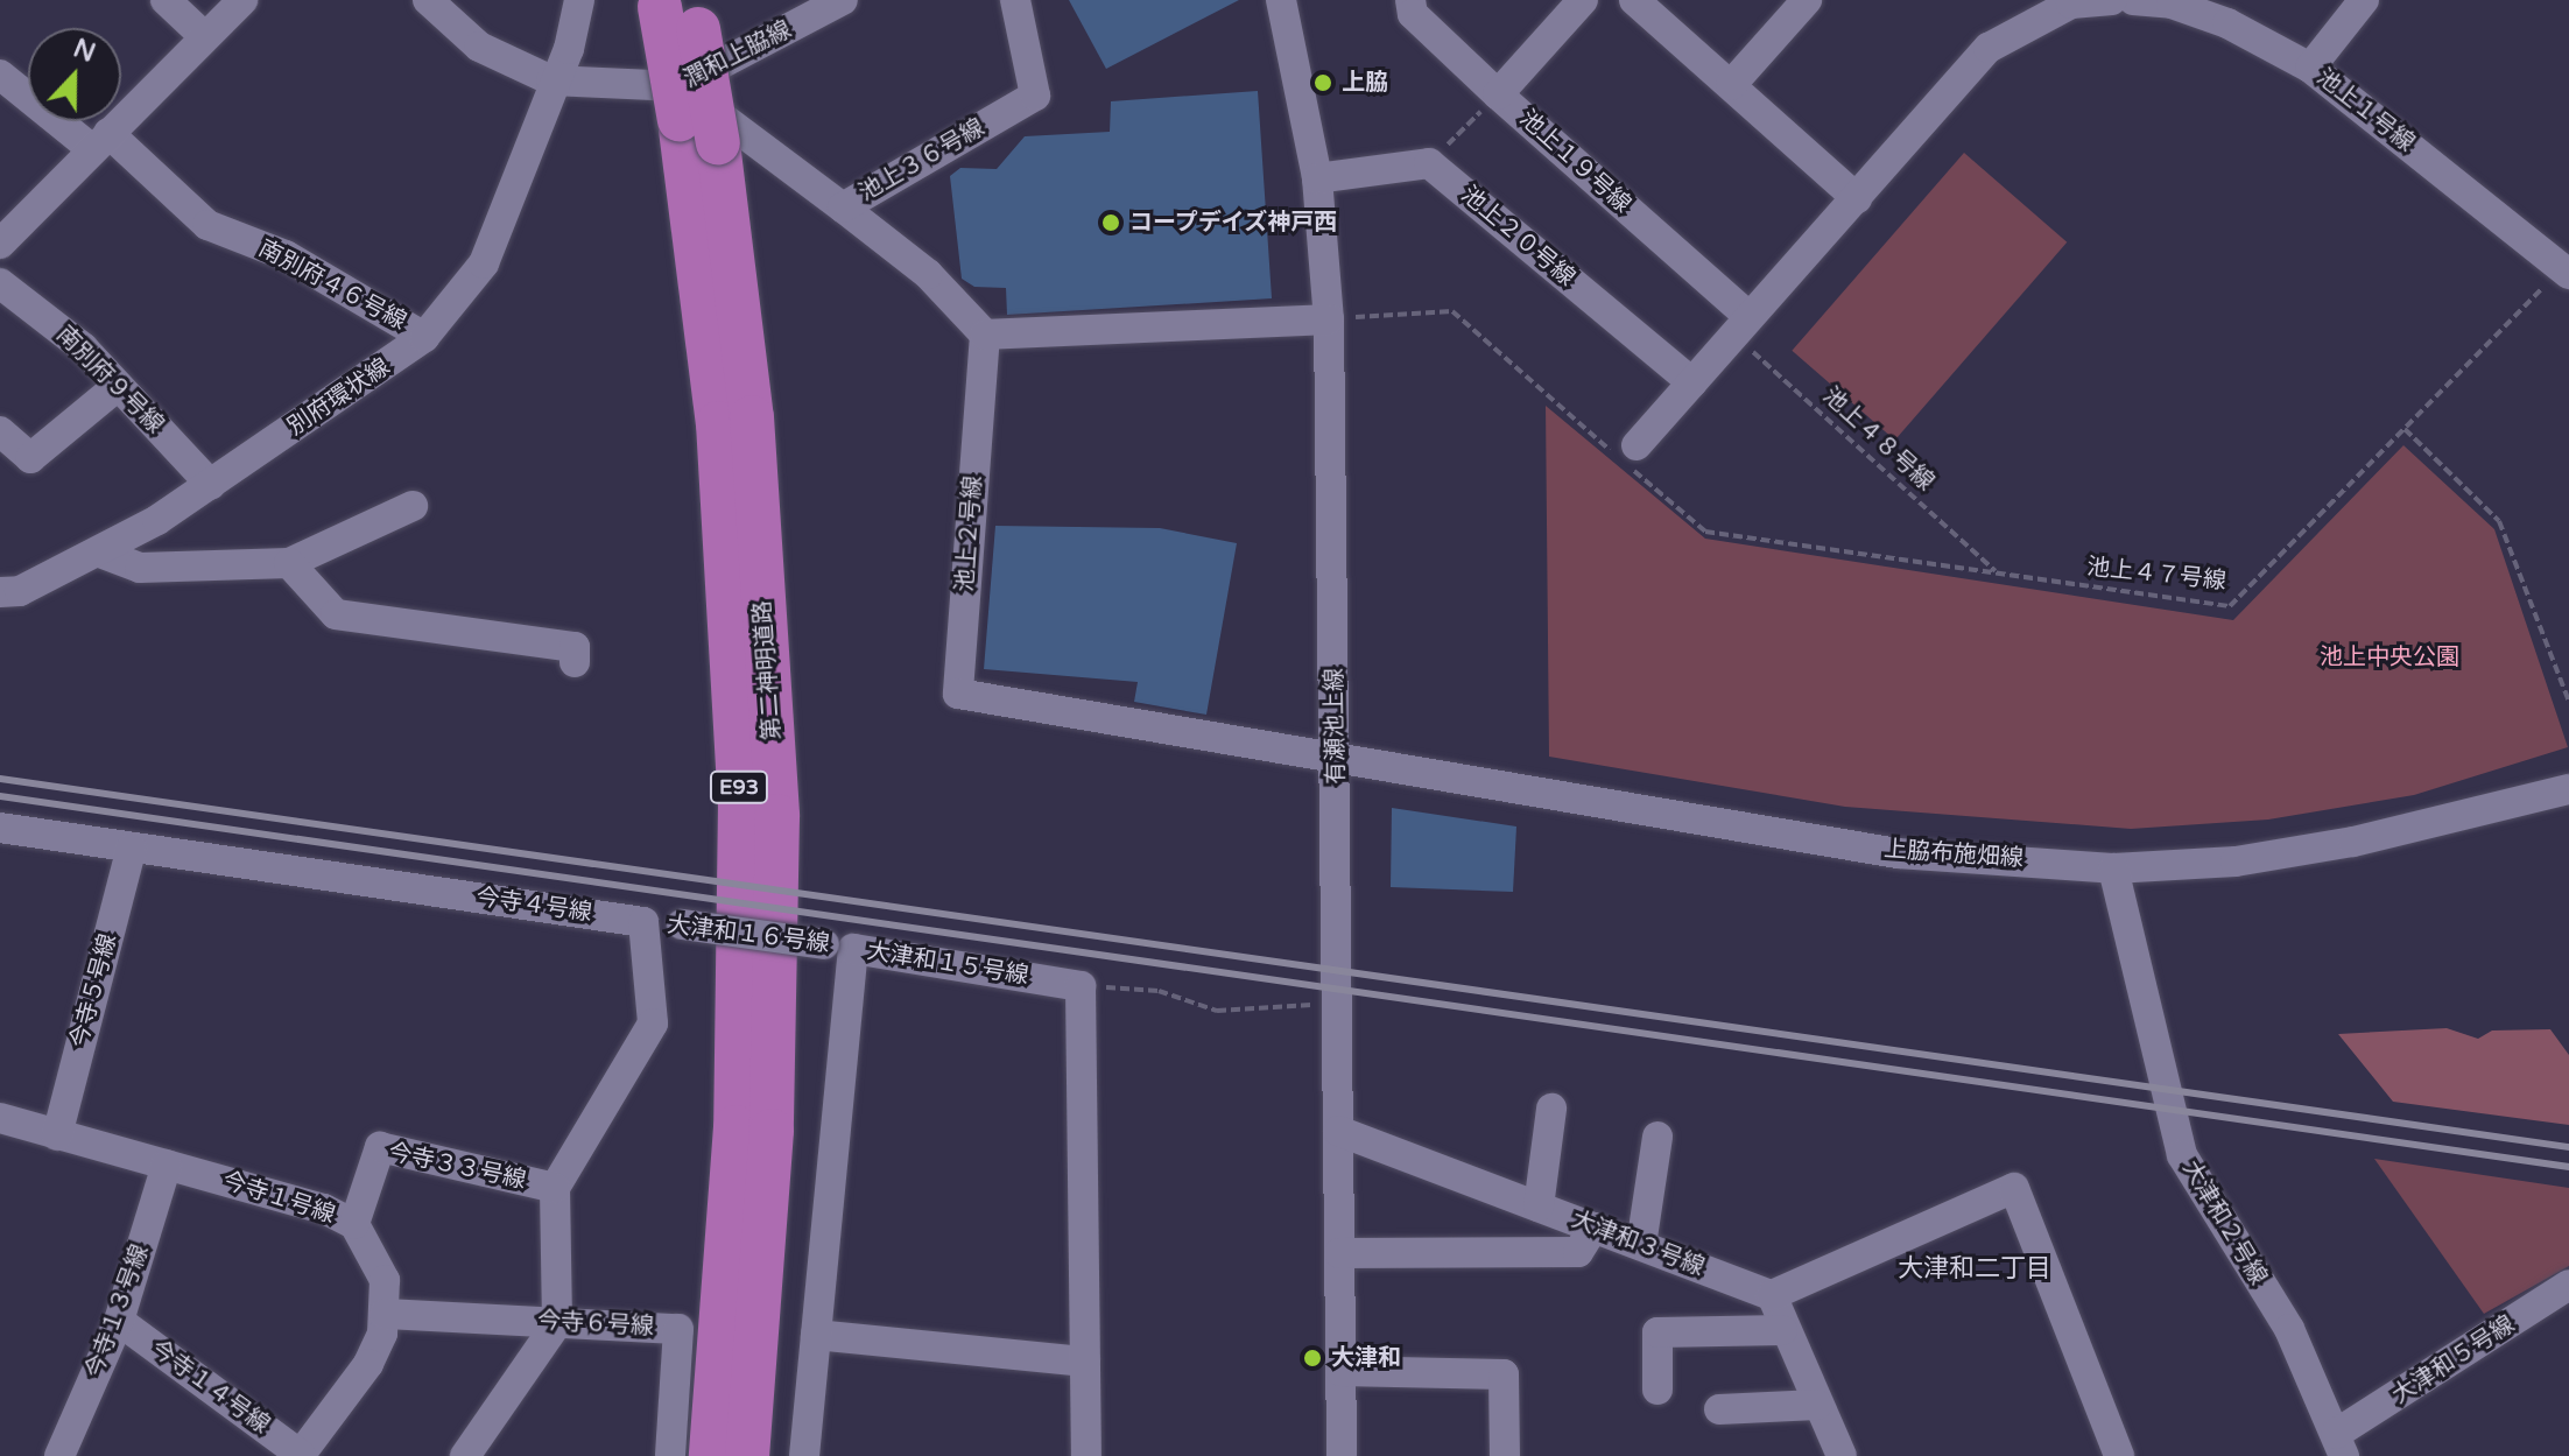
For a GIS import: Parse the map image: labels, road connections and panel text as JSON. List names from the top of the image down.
{
  "streets": {
    "highway": ["第二神明道路", "E93"],
    "street": [
      "潤和上脇線",
      "池上１号線",
      "池上３６号線",
      "池上１９号線",
      "池上２０号線",
      "南別府４６号線",
      "南別府９号線",
      "別府環状線",
      "池上２号線",
      "有瀬池上線",
      "上脇布施畑線",
      "今寺４号線",
      "大津和１６号線",
      "大津和１５号線",
      "今寺５号線",
      "今寺３３号線",
      "今寺１号線",
      "大津和２号線",
      "大津和３号線",
      "今寺１３号線",
      "今寺６号線",
      "大津和５号線",
      "今寺１４号線"
    ],
    "path": ["池上４８号線", "池上４７号線"]
  },
  "crossings": [
    ["潤和上脇線", "別府環状線"],
    ["潤和上脇線", "第二神明道路"],
    ["池上１号線", "池上４７号線"],
    ["池上３６号線", "池上２号線"],
    ["池上１９号線", "池上４８号線"],
    ["南別府４６号線", "別府環状線"],
    ["南別府９号線", "別府環状線"],
    ["池上４８号線", "池上４７号線"],
    ["池上２号線", "有瀬池上線"],
    ["池上２号線", "上脇布施畑線"],
    ["有瀬池上線", "上脇布施畑線"],
    ["有瀬池上線", "大津和３号線"],
    ["上脇布施畑線", "大津和２号線"],
    ["今寺４号線", "大津和１６号線"],
    ["今寺４号線", "今寺５号線"],
    ["大津和１６号線", "大津和１５号線"],
    ["今寺５号線", "今寺１号線"],
    ["今寺３３号線", "今寺１号線"],
    ["今寺１号線", "今寺１３号線"],
    ["今寺１号線", "今寺６号線"],
    ["今寺１号線", "今寺１４号線"],
    ["大津和２号線", "大津和５号線"],
    ["今寺１３号線", "今寺１４号線"]
  ],
  "districts": ["大津和二丁目"],
  "parks": ["池上中央公園"],
  "places": ["上脇", "コープデイズ神戸西", "大津和"],
  "north": "top"
}
